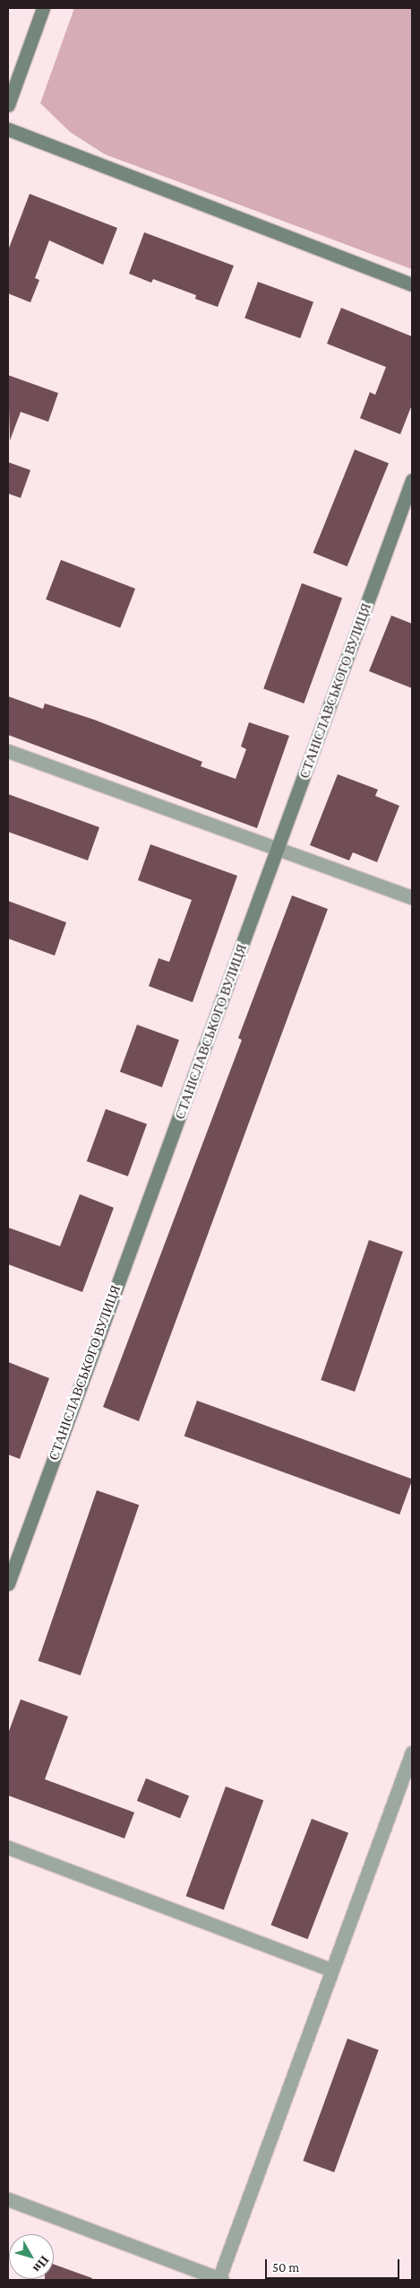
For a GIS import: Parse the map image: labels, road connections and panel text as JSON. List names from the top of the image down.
{
  "streets": {
    "street": ["СТАНІСЛАВСЬКОГО ВУЛИЦЯ"]
  },
  "scale_bar": "50 m",
  "north": "bottom right"
}
